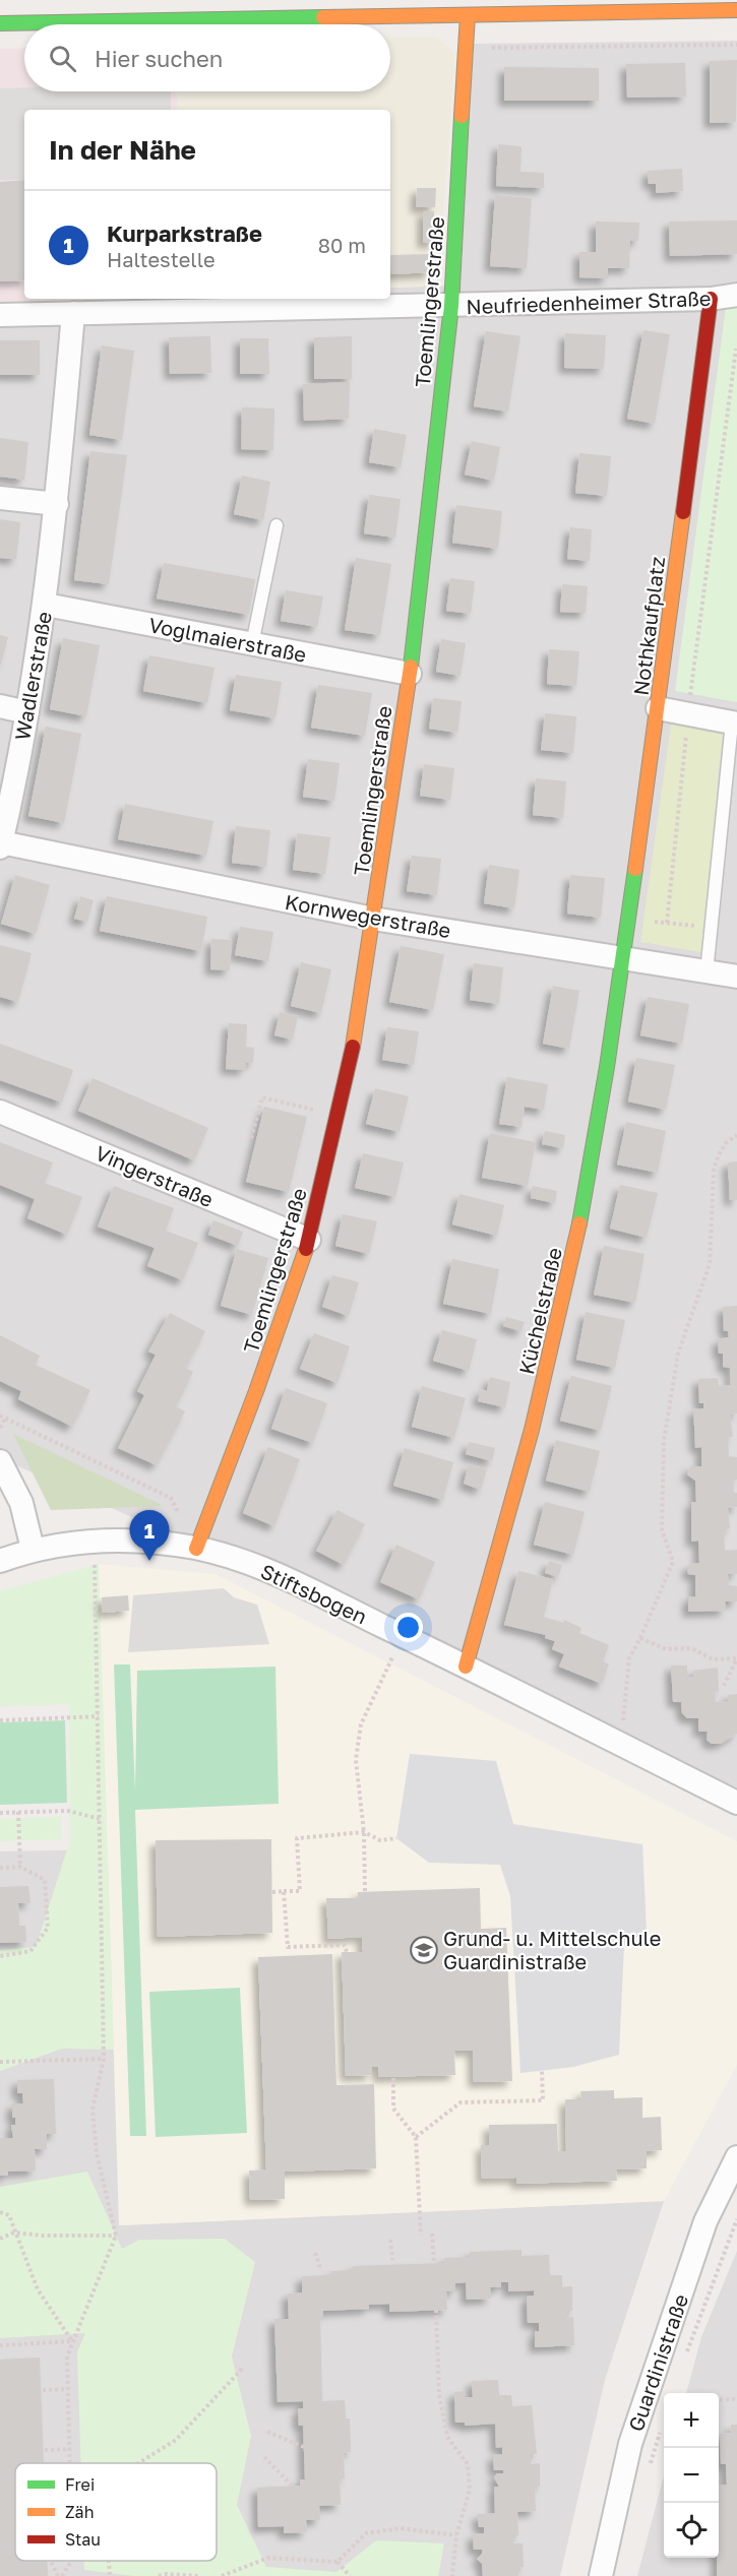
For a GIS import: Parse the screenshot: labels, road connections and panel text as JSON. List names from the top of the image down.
{
  "streets": {
    "street": [
      "Toemlingerstraße",
      "Neufriedenheimer Straße",
      "Nothkaufplatz",
      "Voglmaierstraße",
      "Wadlerstraße",
      "Kornwegerstraße",
      "Vingerstraße",
      "Küchelstraße",
      "Stiftsbogen",
      "Guardinistraße"
    ]
  },
  "crossings": [
    ["Toemlingerstraße", "Neufriedenheimer Straße"],
    ["Toemlingerstraße", "Voglmaierstraße"],
    ["Toemlingerstraße", "Kornwegerstraße"],
    ["Toemlingerstraße", "Vingerstraße"],
    ["Toemlingerstraße", "Stiftsbogen"],
    ["Neufriedenheimer Straße", "Nothkaufplatz"],
    ["Neufriedenheimer Straße", "Wadlerstraße"],
    ["Nothkaufplatz", "Kornwegerstraße"],
    ["Nothkaufplatz", "Küchelstraße"],
    ["Voglmaierstraße", "Wadlerstraße"],
    ["Wadlerstraße", "Kornwegerstraße"],
    ["Kornwegerstraße", "Küchelstraße"],
    ["Küchelstraße", "Stiftsbogen"]
  ],
  "places": {
    "school or university": ["Grund- u. Mittelschule Guardinistraße"]
  },
  "legend": ["Frei", "Zäh", "Stau"],
  "page": {
    "search": "Hier suchen",
    "heading": "In der Nähe",
    "list": [
      {
        "mark": "1",
        "name": "Kurparkstraße",
        "note": "Haltestelle",
        "value": "80 m"
      }
    ],
    "pins": "1",
    "map_buttons": ["+", "−"]
  }
}
